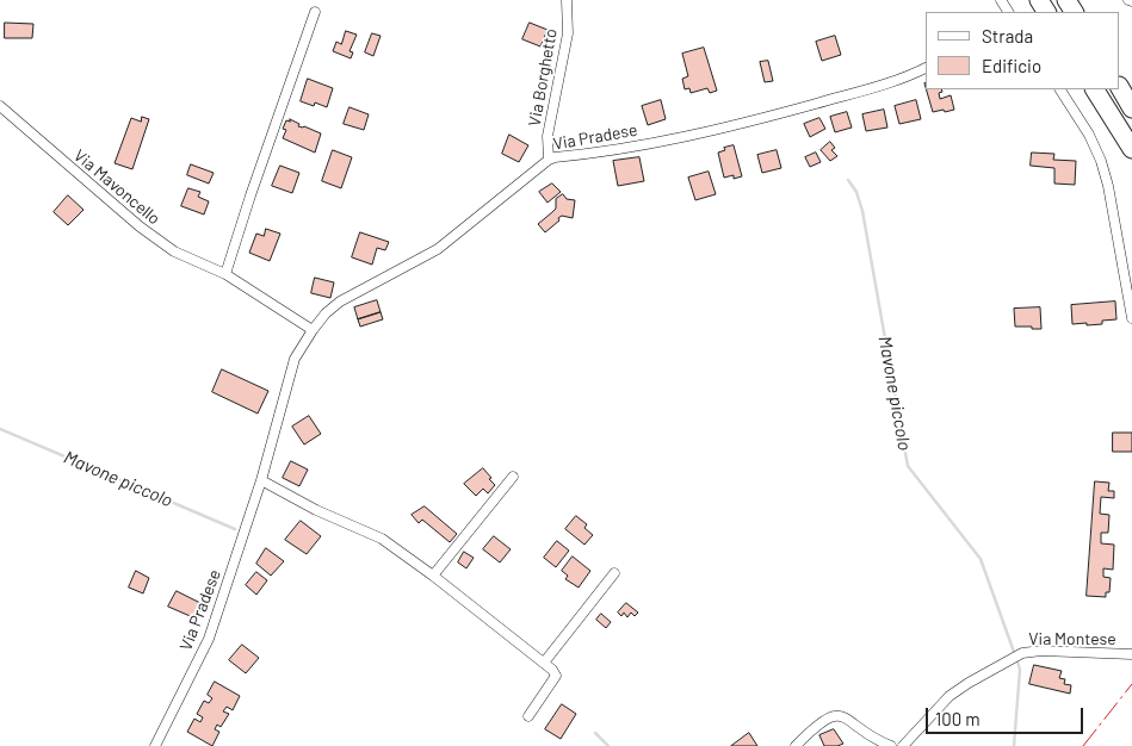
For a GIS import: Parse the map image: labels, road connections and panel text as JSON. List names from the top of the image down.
{
  "streets": {
    "street": [
      "Via Borghetto",
      "Via Pradese",
      "Via Mavoncello",
      "Via Montese"
    ]
  },
  "crossings": [
    ["Via Borghetto", "Via Pradese"]
  ],
  "water": ["Mavone piccolo"],
  "legend": ["Strada", "Edificio"],
  "scale_bar": "100 m"
}
